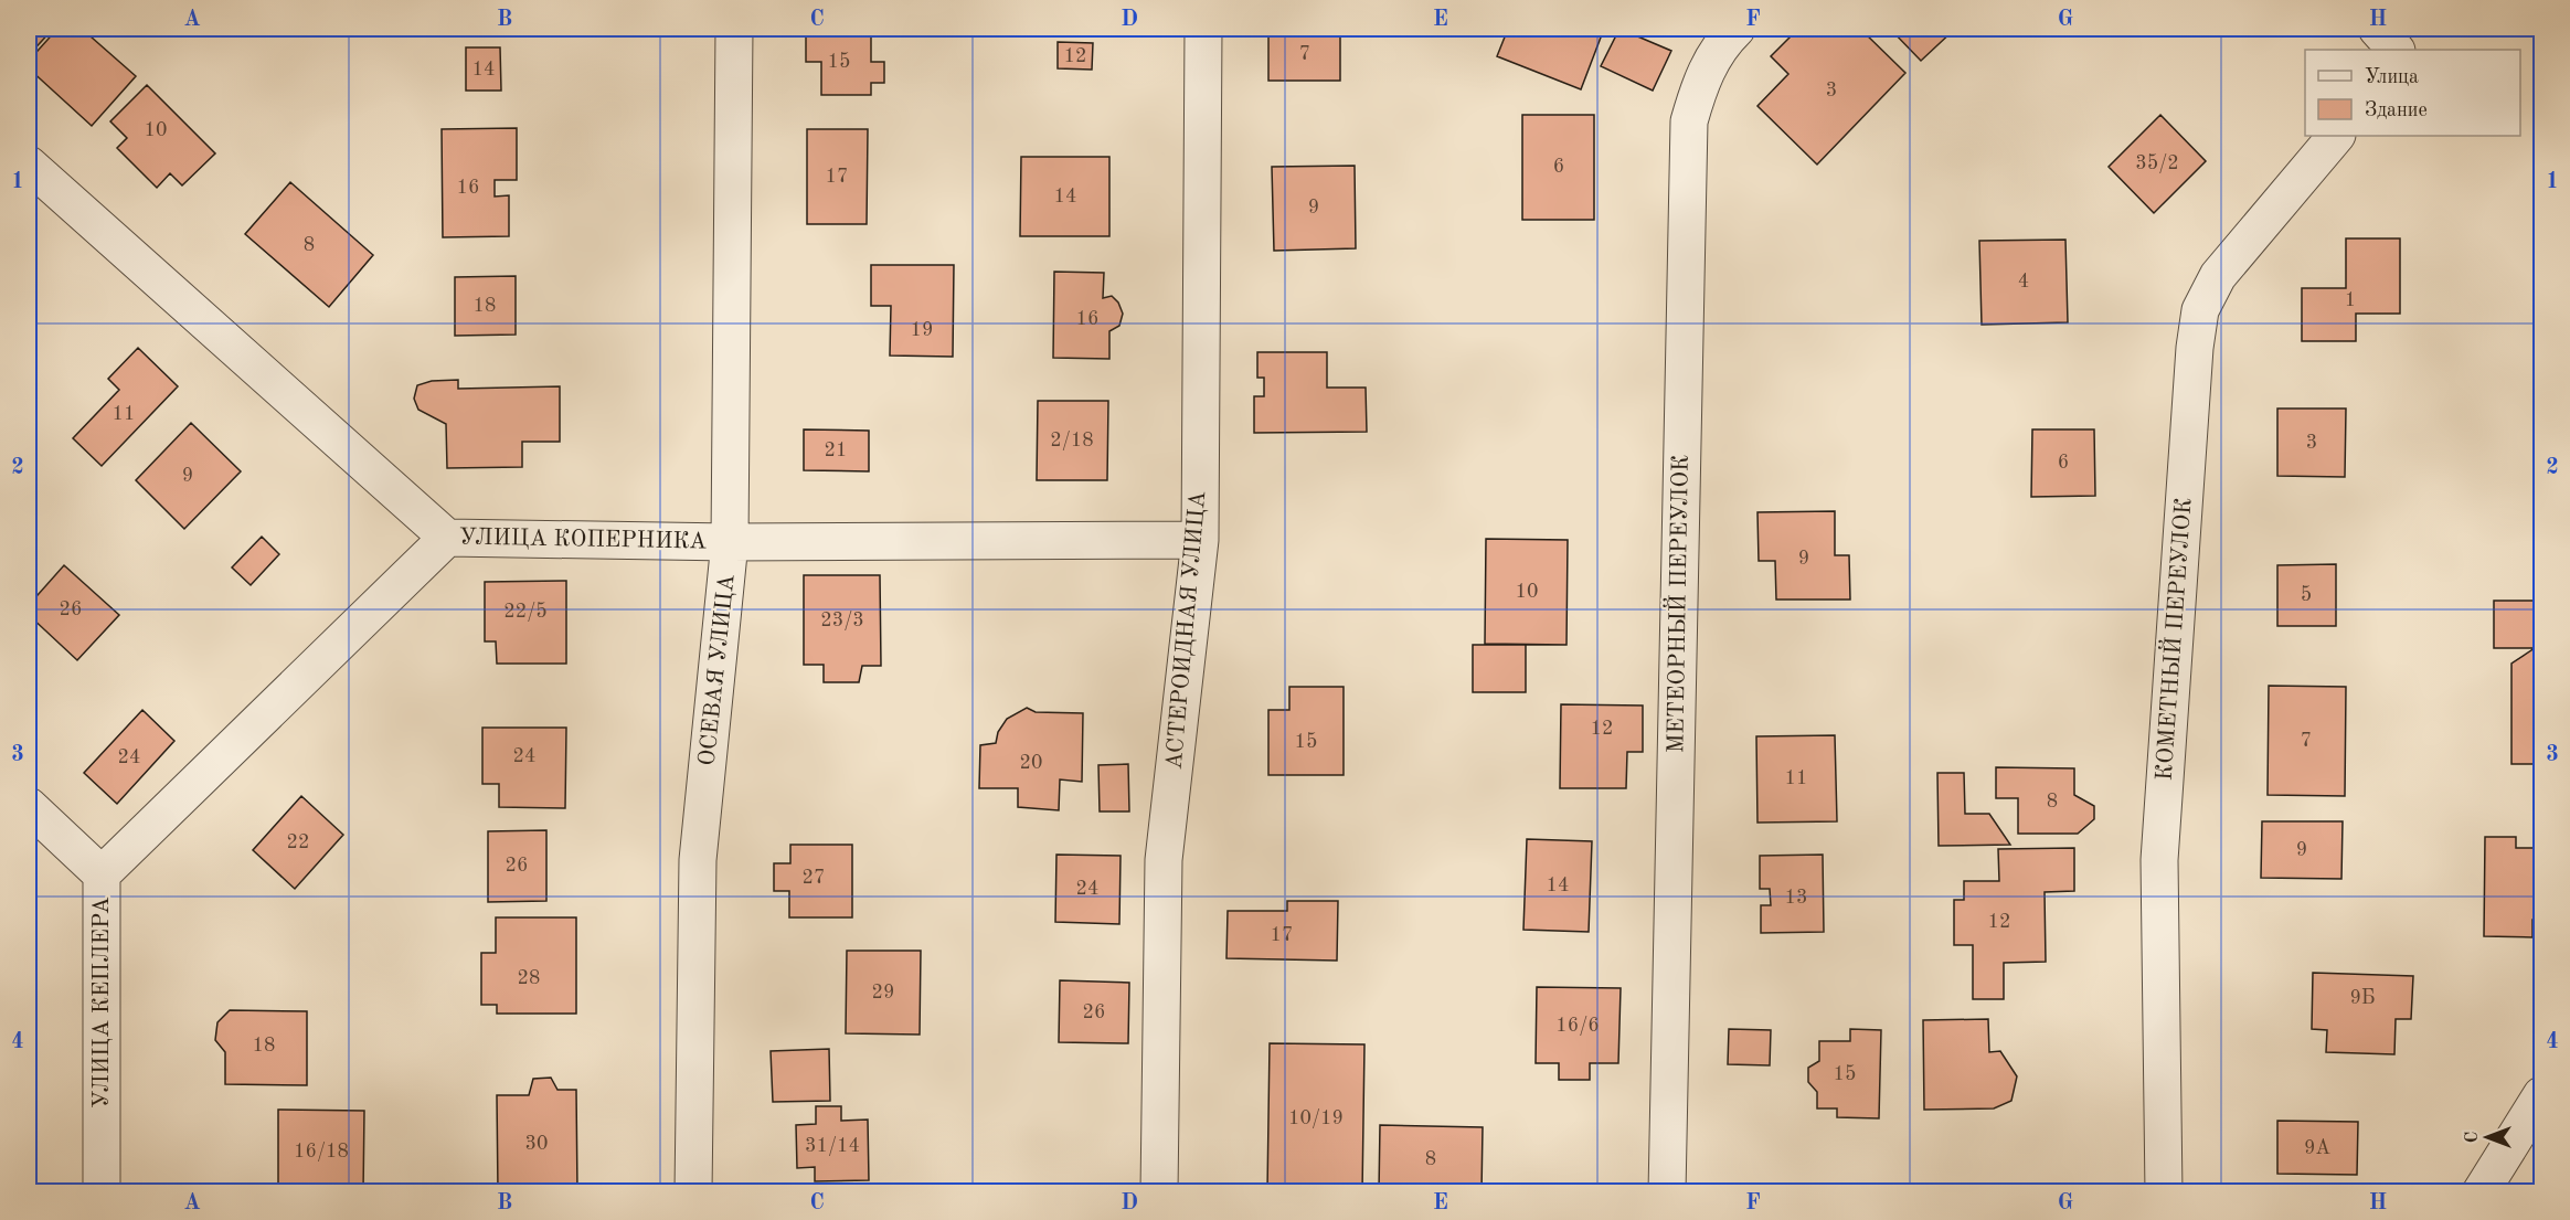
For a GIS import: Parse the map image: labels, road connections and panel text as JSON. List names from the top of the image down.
{
  "streets": {
    "street": [
      "УЛИЦА КОПЕРНИКА",
      "МЕТЕОРНЫЙ ПЕРЕУЛОК",
      "АСТЕРОИДНАЯ УЛИЦА",
      "КОМЕТНЫЙ ПЕРЕУЛОК",
      "ОСЕВАЯ УЛИЦА",
      "УЛИЦА КЕПЛЕРА"
    ]
  },
  "crossings": [
    ["УЛИЦА КОПЕРНИКА", "АСТЕРОИДНАЯ УЛИЦА"],
    ["УЛИЦА КОПЕРНИКА", "ОСЕВАЯ УЛИЦА"]
  ],
  "house_numbers": [
    "7",
    "12",
    "15",
    "14",
    "3",
    "10",
    "35/2",
    "6",
    "17",
    "16",
    "14",
    "9",
    "8",
    "4",
    "1",
    "18",
    "16",
    "19",
    "11",
    "2/18",
    "3",
    "21",
    "6",
    "9",
    "9",
    "10",
    "5",
    "26",
    "22/5",
    "23/3",
    "12",
    "7",
    "15",
    "24",
    "24",
    "20",
    "11",
    "8",
    "22",
    "9",
    "26",
    "27",
    "14",
    "24",
    "13",
    "12",
    "17",
    "28",
    "29",
    "9Б",
    "26",
    "16/6",
    "18",
    "15",
    "10/19",
    "30",
    "31/14",
    "9А",
    "16/18",
    "8"
  ],
  "legend": ["Улица", "Здание"],
  "north": "left",
  "grid": {
    "columns": [
      "A",
      "B",
      "C",
      "D",
      "E",
      "F",
      "G",
      "H"
    ],
    "rows": [
      "1",
      "2",
      "3",
      "4"
    ]
  }
}
